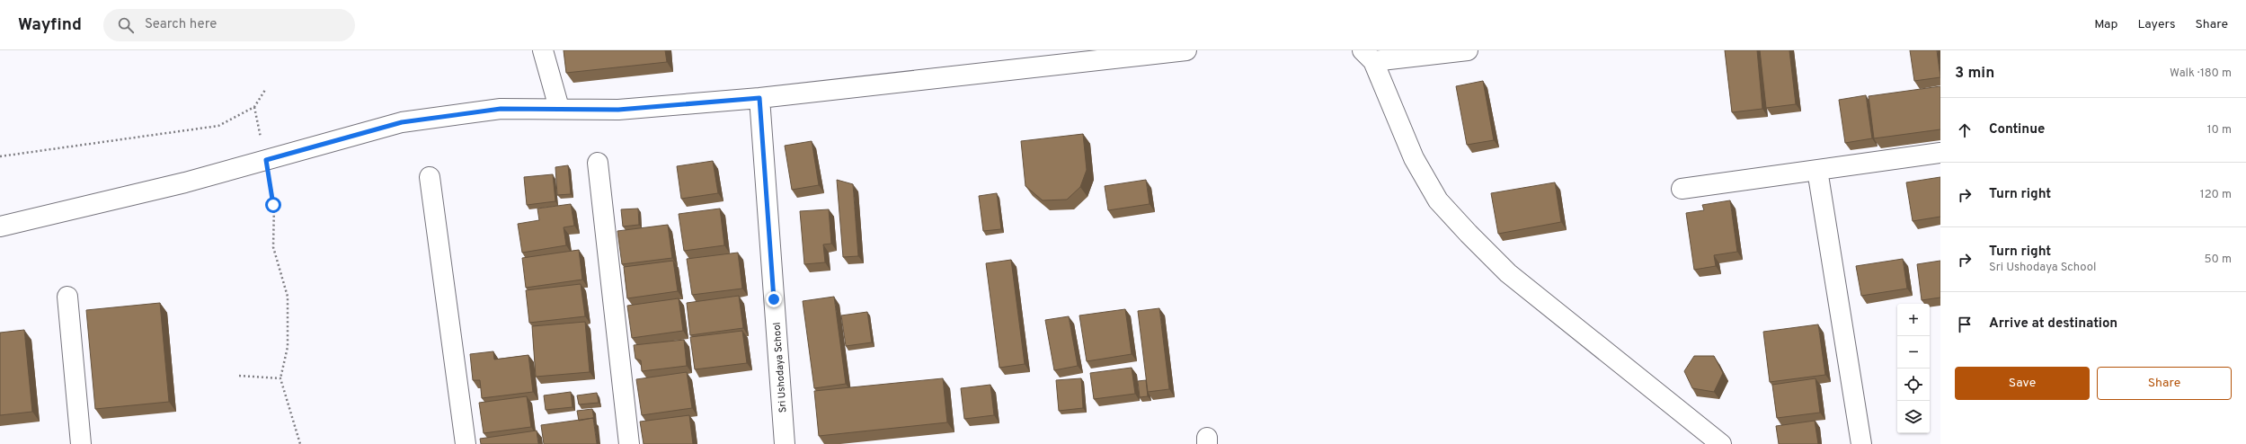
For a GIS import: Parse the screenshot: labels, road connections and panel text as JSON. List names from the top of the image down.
{
  "streets": {
    "street": ["Sri Ushodaya School"]
  },
  "page": {
    "header": "Wayfind",
    "search": "Search here",
    "nav": ["Map", "Layers", "Share"],
    "heading": ["3 min", "Walk · 180 m"],
    "list": [
      ["Continue", "10 m"],
      ["Turn right", "120 m"],
      ["Turn right", "Sri Ushodaya School", "50 m"],
      "Arrive at destination"
    ],
    "map_buttons": ["+", "−"],
    "buttons": ["Save", "Share"]
  }
}
